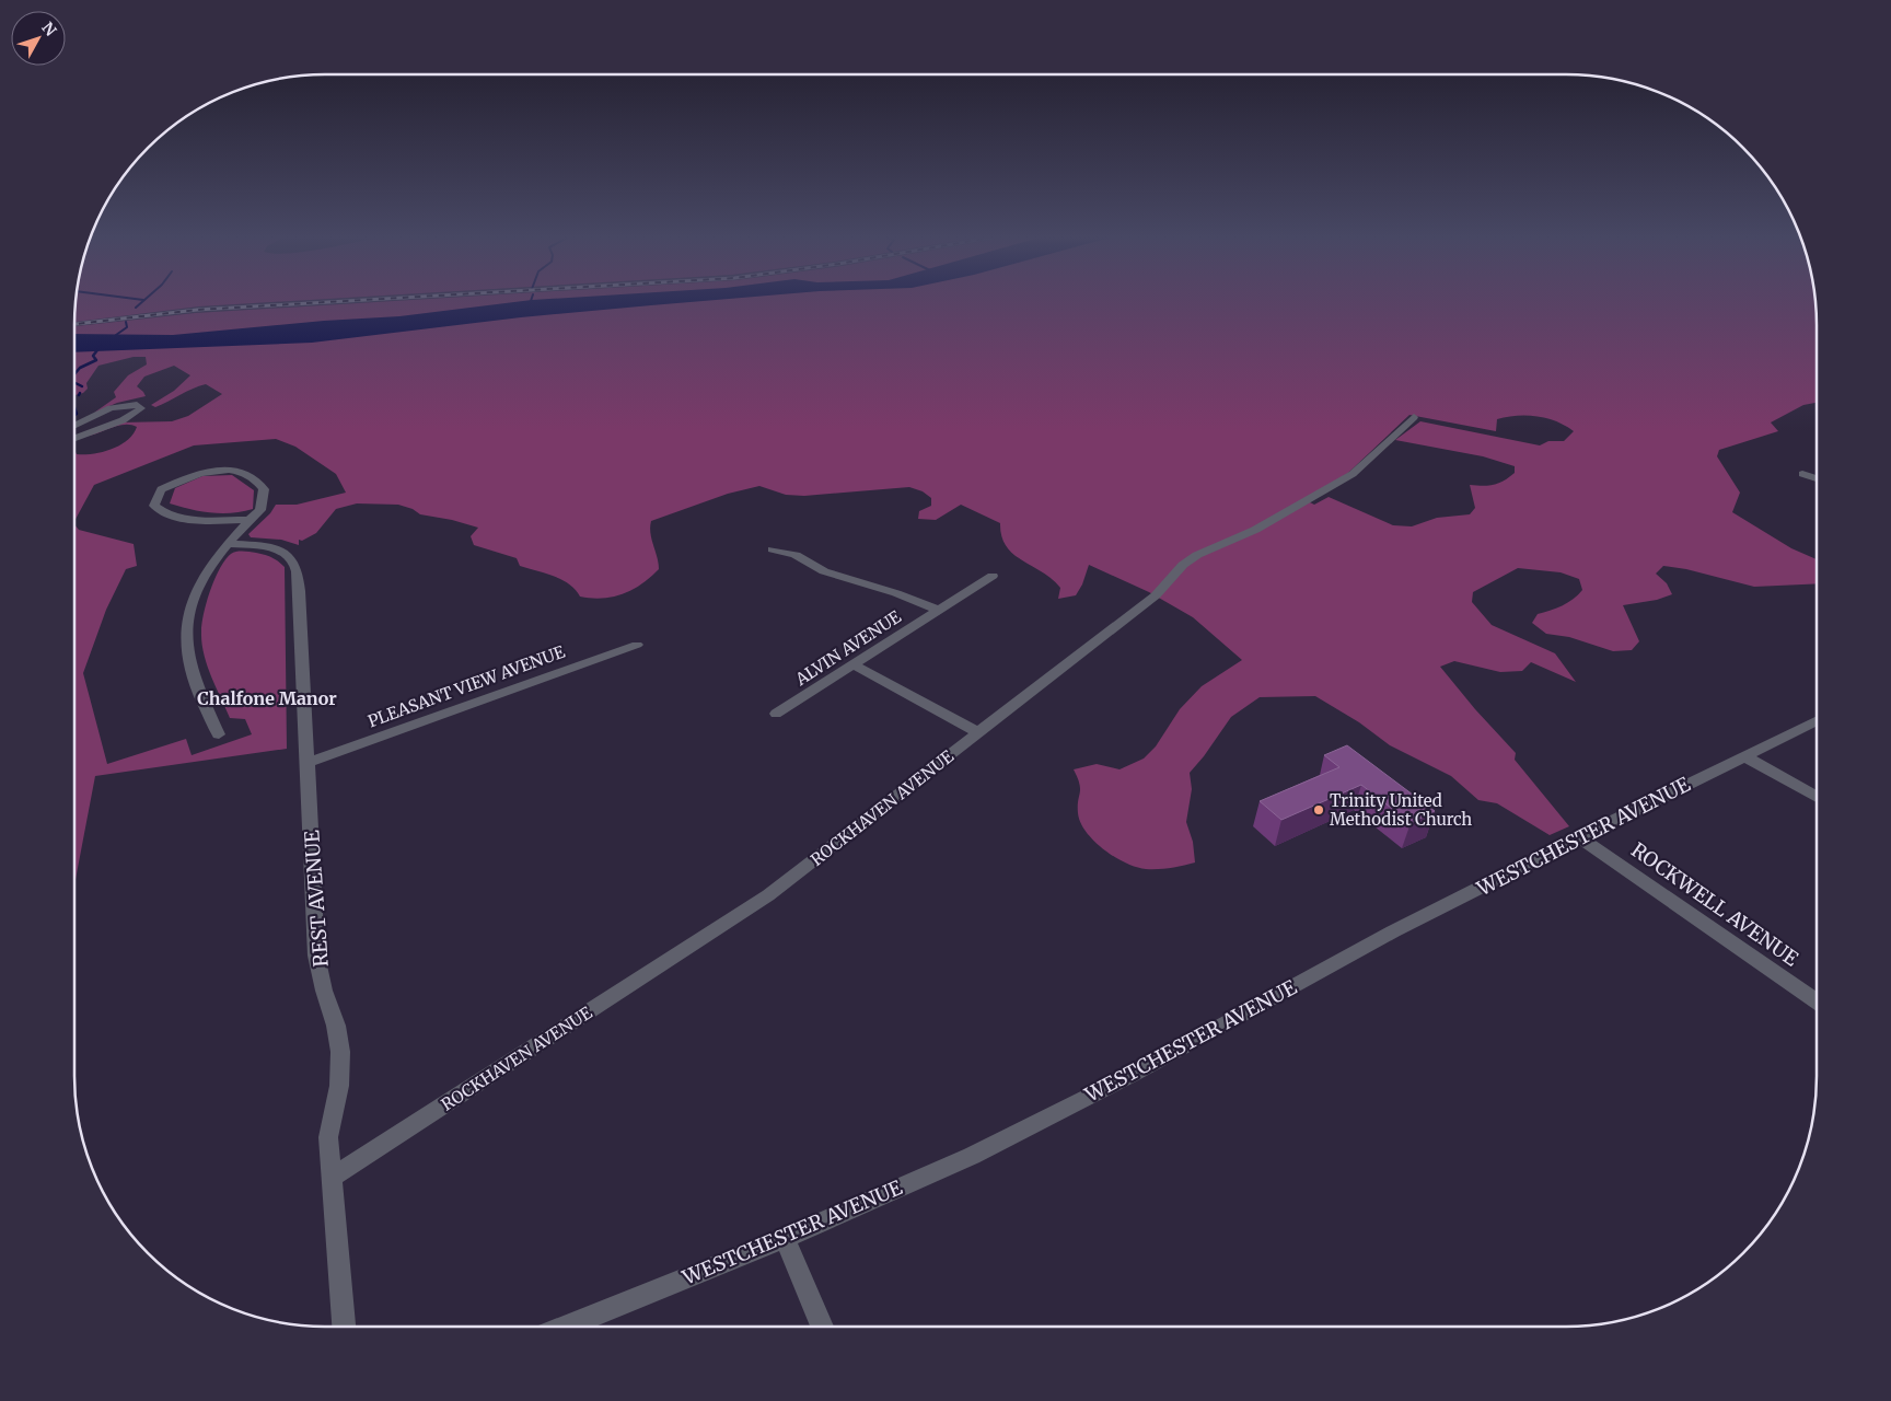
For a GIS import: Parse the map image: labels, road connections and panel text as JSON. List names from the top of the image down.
{
  "streets": {
    "street": [
      "ALVIN AVENUE",
      "PLEASANT VIEW AVENUE",
      "ROCKHAVEN AVENUE",
      "WESTCHESTER AVENUE",
      "REST AVENUE",
      "ROCKWELL AVENUE"
    ]
  },
  "crossings": [
    ["PLEASANT VIEW AVENUE", "REST AVENUE"],
    ["ROCKHAVEN AVENUE", "REST AVENUE"],
    ["WESTCHESTER AVENUE", "ROCKWELL AVENUE"]
  ],
  "districts": ["Chalfone Manor"],
  "places": ["Trinity United Methodist Church"],
  "north": "top right"
}
